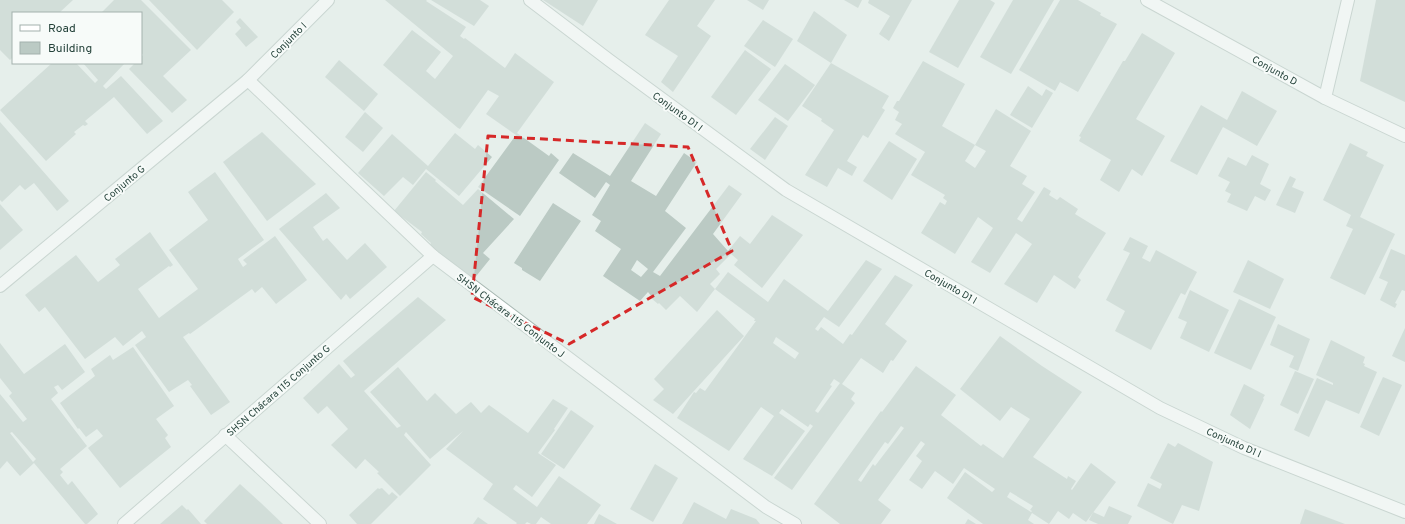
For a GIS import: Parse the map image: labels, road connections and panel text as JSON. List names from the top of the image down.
{
  "streets": {
    "street": [
      "Conjunto I",
      "Conjunto D",
      "Conjunto D1 I",
      "Conjunto G",
      "SHSN Chácara 115 Conjunto J",
      "SHSN Chácara 115 Conjunto G"
    ]
  },
  "crossings": [
    ["Conjunto I", "Conjunto G"],
    ["Conjunto I", "SHSN Chácara 115 Conjunto J"],
    ["Conjunto G", "SHSN Chácara 115 Conjunto J"],
    ["SHSN Chácara 115 Conjunto J", "SHSN Chácara 115 Conjunto G"]
  ],
  "legend": ["Road", "Building"]
}
